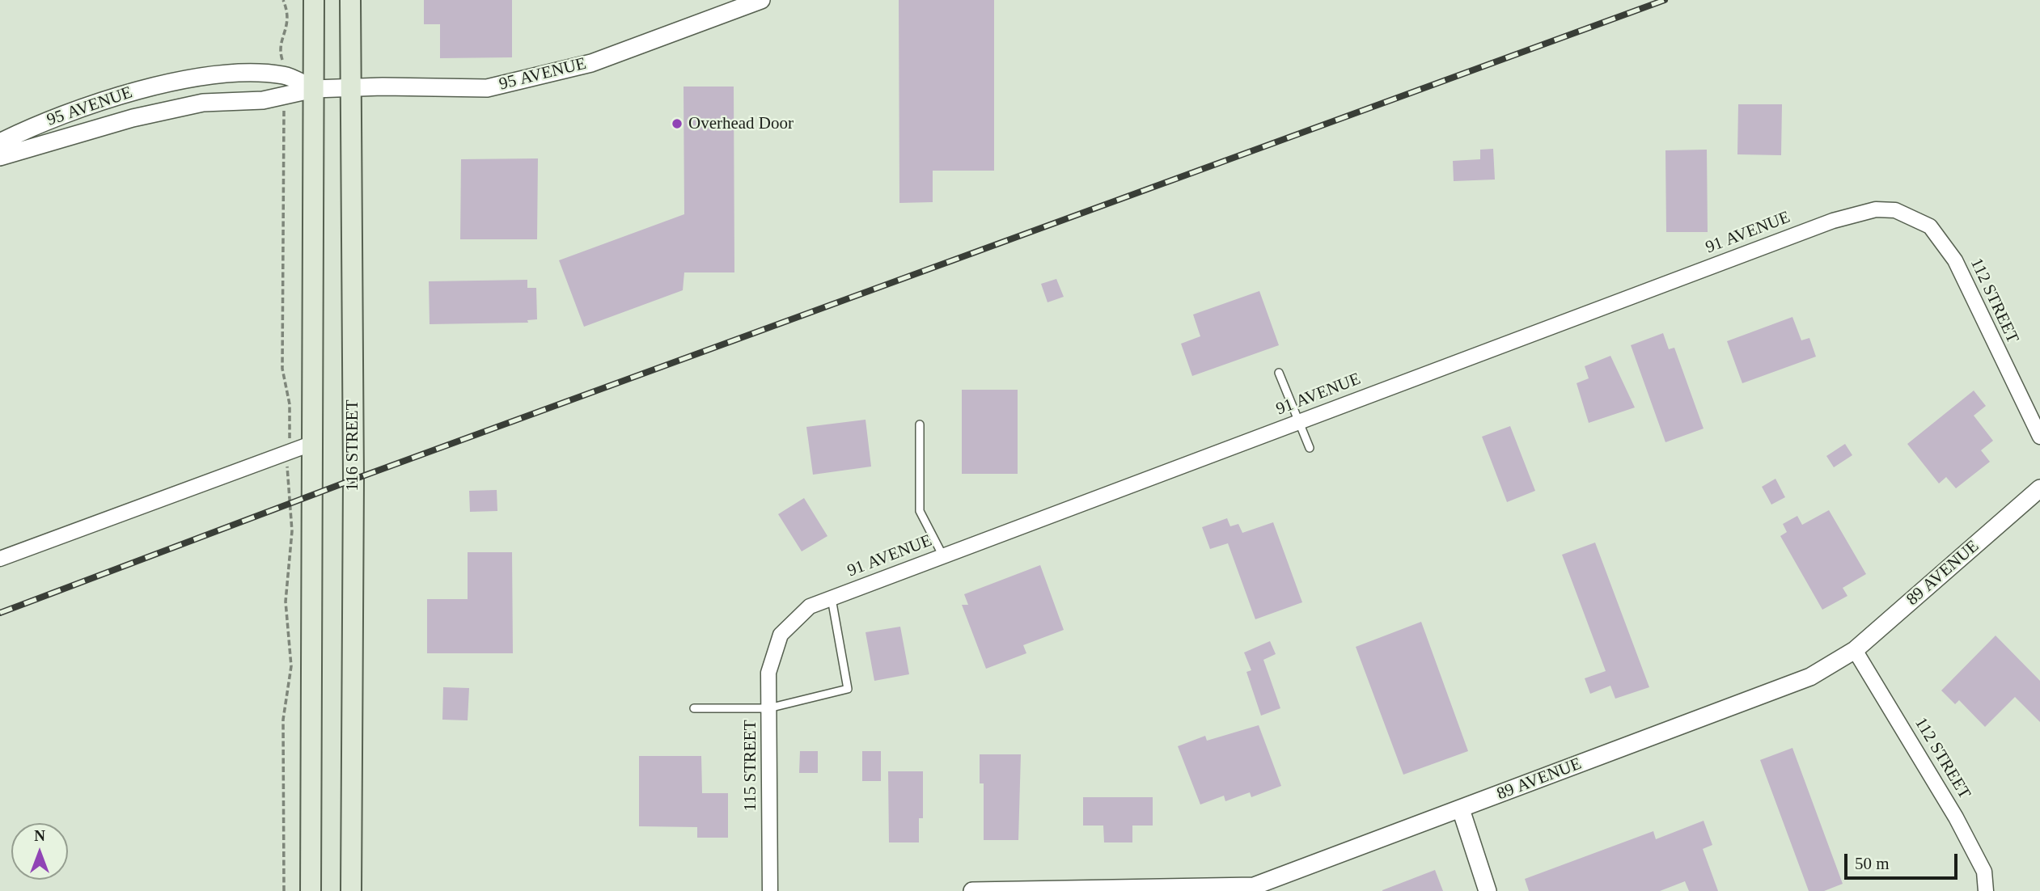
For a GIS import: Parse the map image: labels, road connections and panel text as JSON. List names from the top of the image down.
{
  "streets": {
    "main road": ["116 STREET"],
    "street": [
      "95 AVENUE",
      "91 AVENUE",
      "112 STREET",
      "89 AVENUE",
      "115 STREET"
    ]
  },
  "crossings": [
    ["95 AVENUE", "116 STREET"],
    ["91 AVENUE", "112 STREET"],
    ["91 AVENUE", "115 STREET"],
    ["112 STREET", "89 AVENUE"]
  ],
  "places": ["Overhead Door"],
  "scale_bar": "50 m",
  "north": "top"
}
